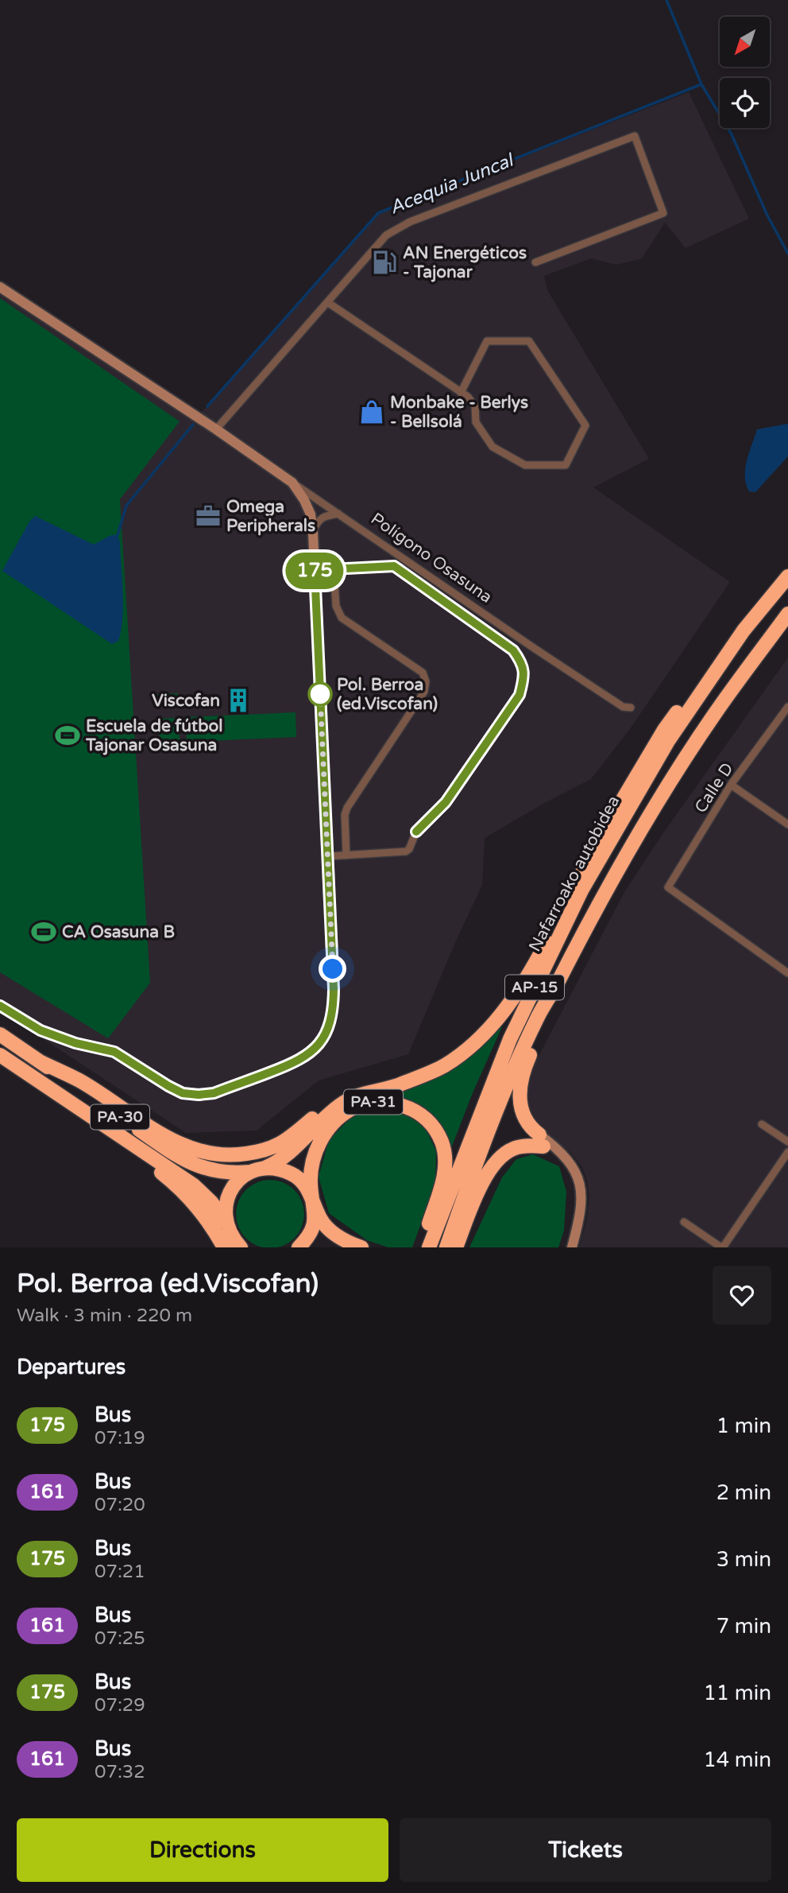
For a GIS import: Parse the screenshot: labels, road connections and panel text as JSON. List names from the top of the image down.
{
  "streets": {
    "highway": [
      "Nafarroako autobidea",
      "AP-15",
      "PA-31",
      "PA-30"
    ],
    "street": ["Polígono Osasuna", "Calle D"]
  },
  "crossings": [
    ["PA-31", "PA-30"]
  ],
  "water": ["Acequia Juncal"],
  "places": {
    "fuel station": ["AN Energéticos - Tajonar"],
    "shop": ["Monbake - Berlys - Bellsolá"],
    "office": ["Omega Peripherals"],
    "other": ["Pol. Berroa (ed.Viscofan)"],
    "building": ["Viscofan"],
    "sports": ["Escuela de fútbol Tajonar Osasuna", "CA Osasuna B"]
  },
  "lines": ["bus line 175"],
  "north": "bottom left",
  "page": {
    "on_map": "175",
    "heading": [
      ["Pol. Berroa (ed.Viscofan)", "Walk · 3 min · 220 m"],
      "Departures"
    ],
    "list": [
      {
        "mark": "175",
        "name": "Bus",
        "note": "07:19",
        "value": "1 min"
      },
      {
        "mark": "161",
        "name": "Bus",
        "note": "07:20",
        "value": "2 min"
      },
      {
        "mark": "175",
        "name": "Bus",
        "note": "07:21",
        "value": "3 min"
      },
      {
        "mark": "161",
        "name": "Bus",
        "note": "07:25",
        "value": "7 min"
      },
      {
        "mark": "175",
        "name": "Bus",
        "note": "07:29",
        "value": "11 min"
      },
      {
        "mark": "161",
        "name": "Bus",
        "note": "07:32",
        "value": "14 min"
      }
    ],
    "buttons": ["Directions", "Tickets"]
  }
}
